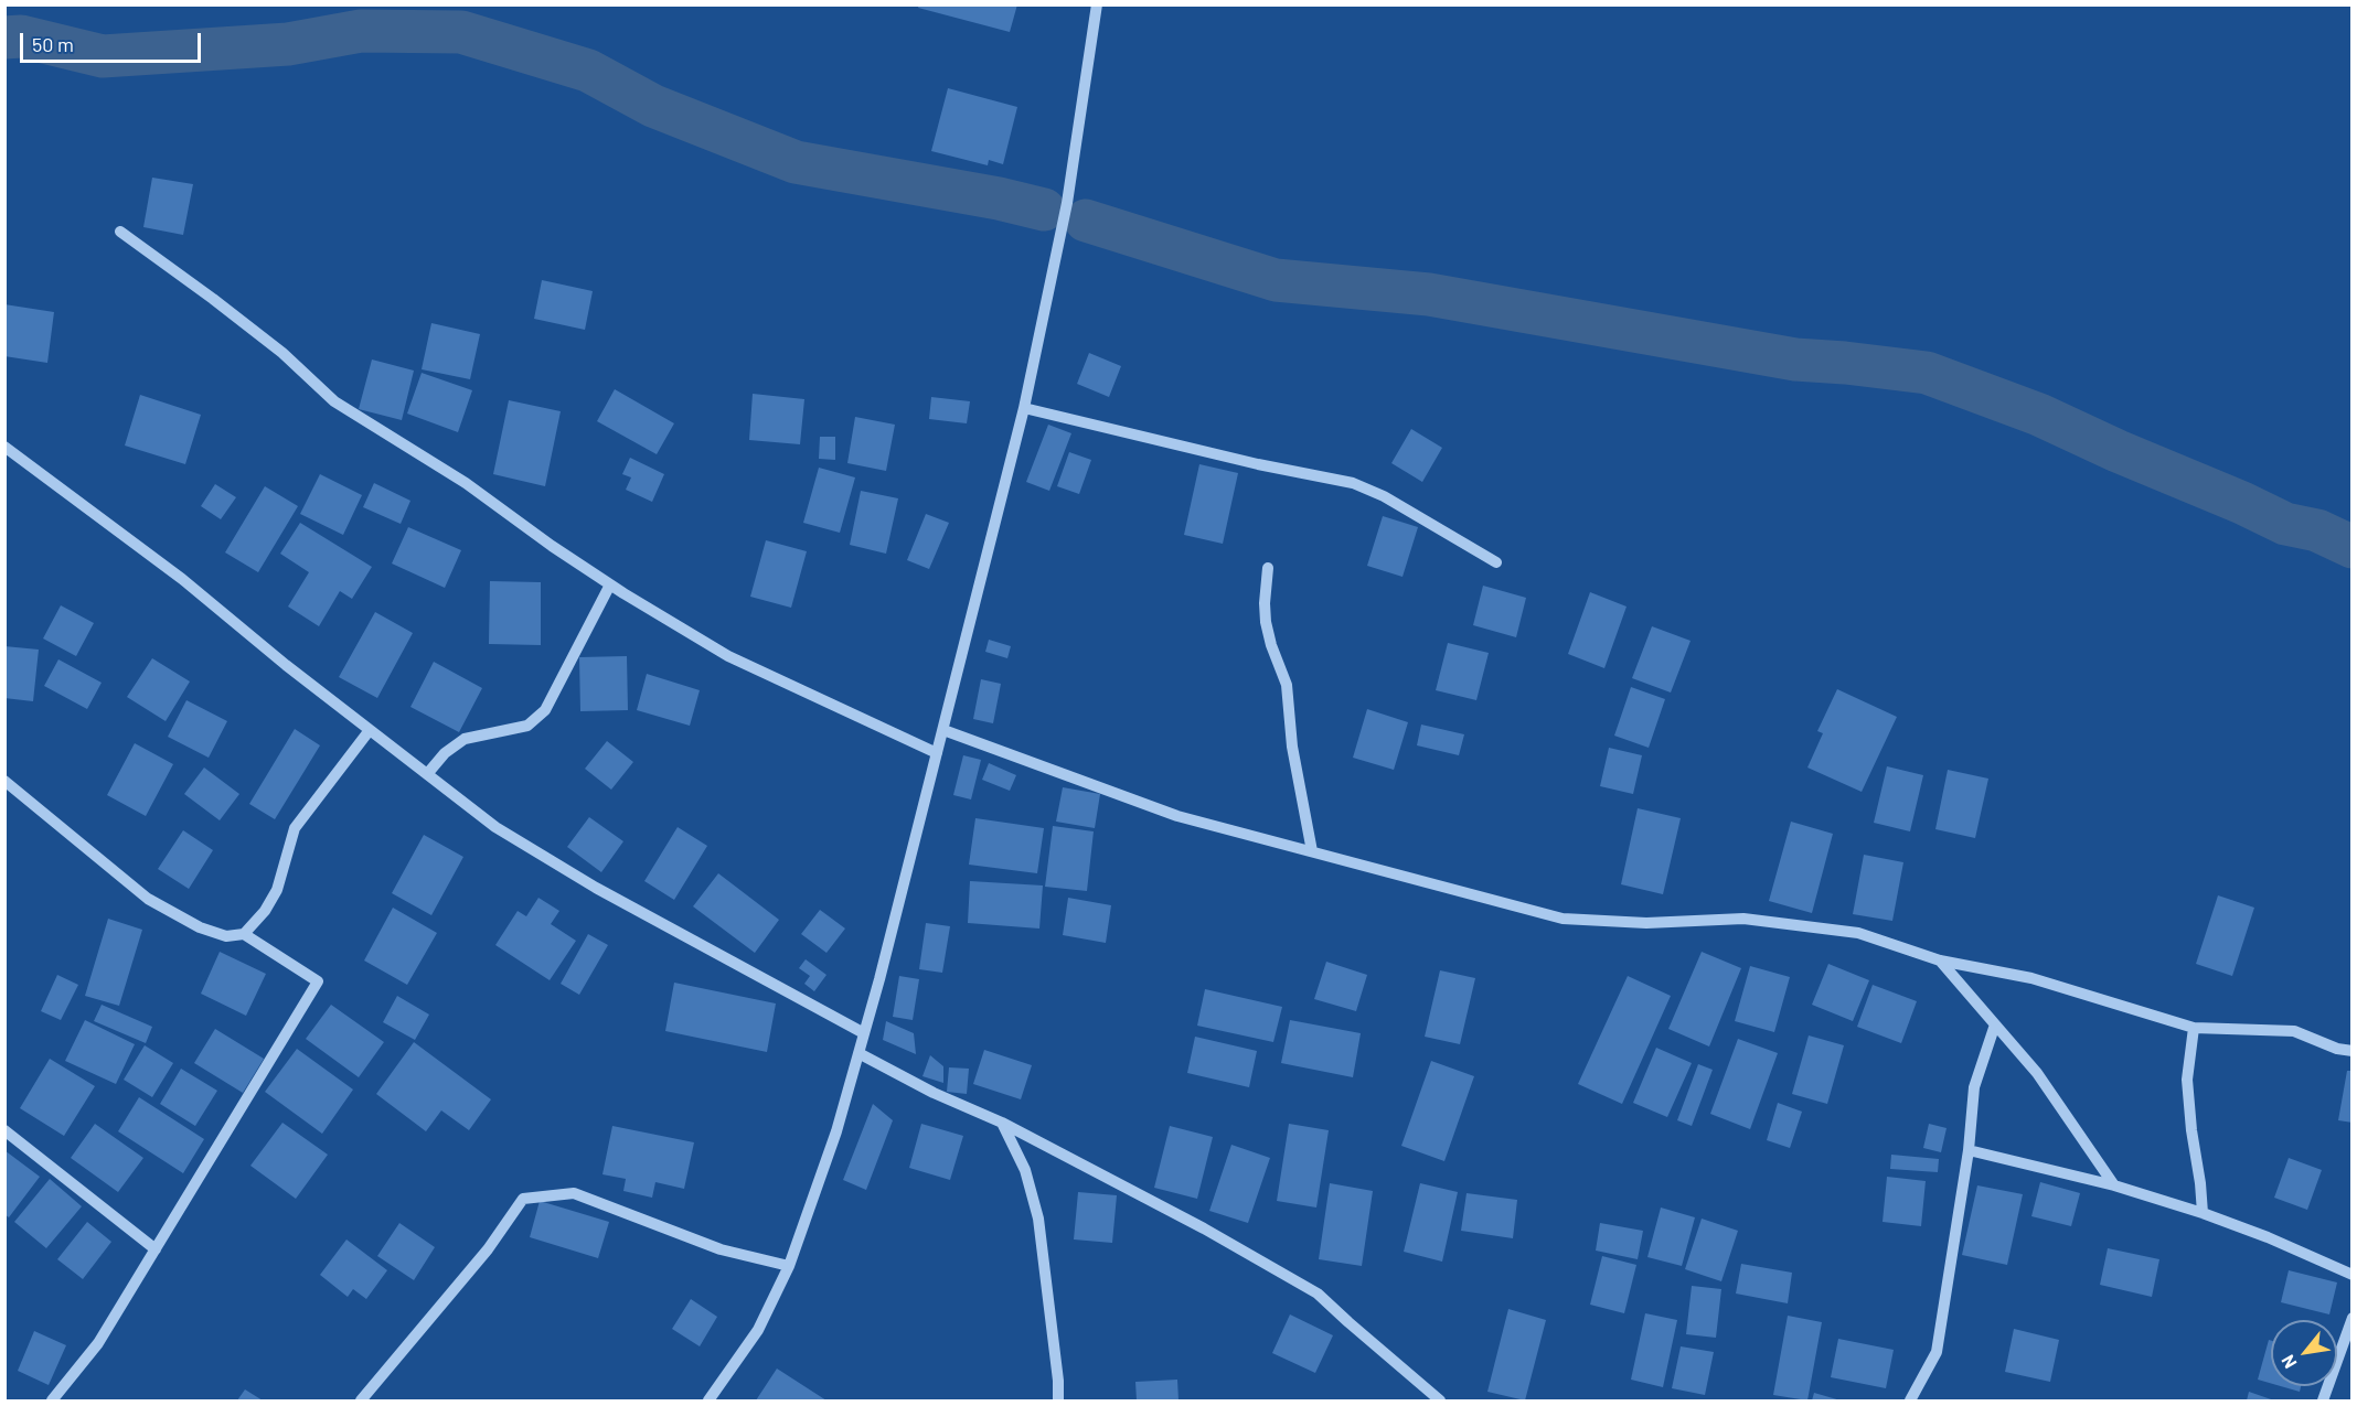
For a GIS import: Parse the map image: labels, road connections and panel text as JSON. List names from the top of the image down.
{
  "scale_bar": "50 m",
  "north": "bottom left"
}
